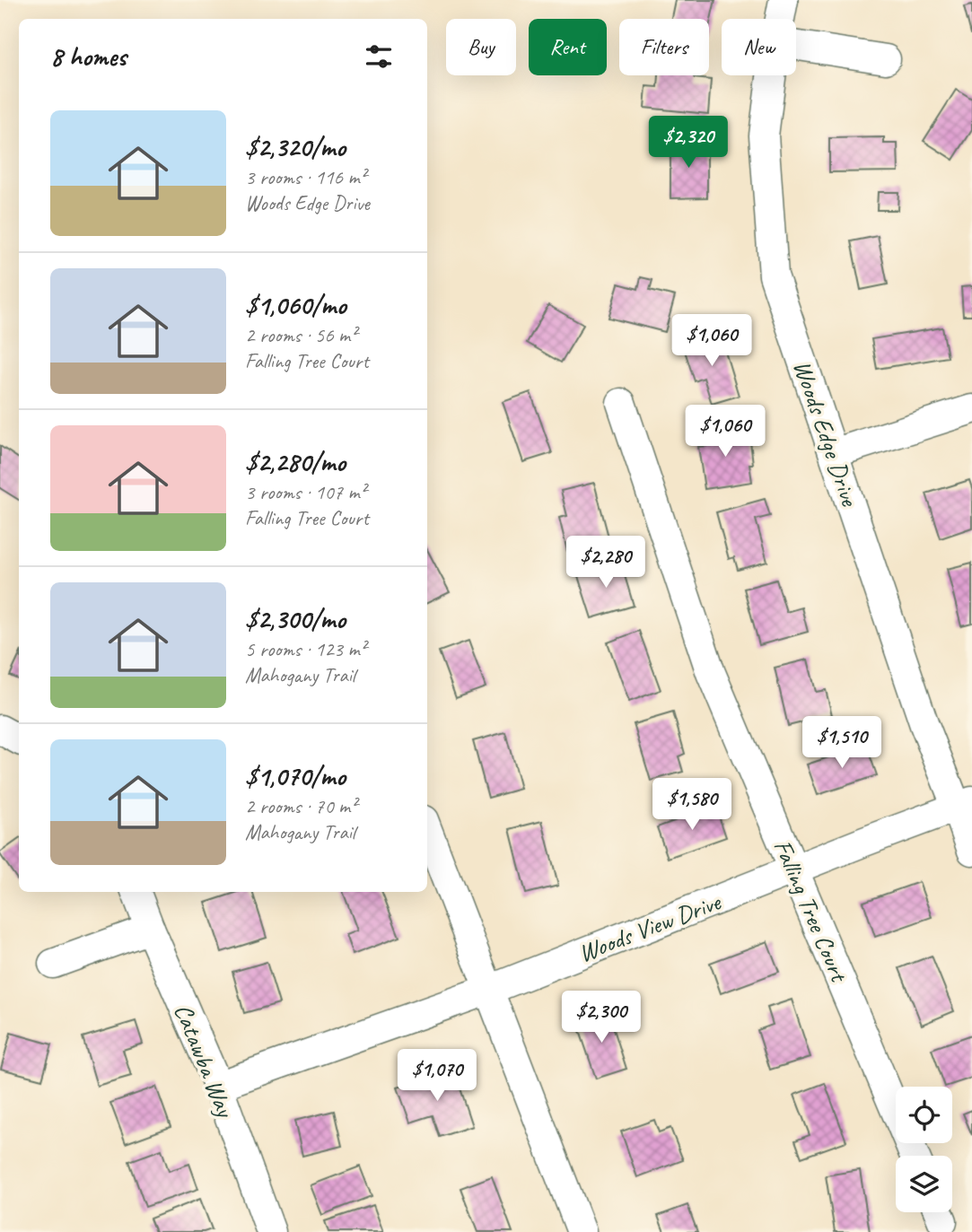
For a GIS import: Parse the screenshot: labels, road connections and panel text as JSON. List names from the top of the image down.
{
  "streets": {
    "street": [
      "Woods Edge Drive",
      "Falling Tree Court",
      "Woods View Drive",
      "Catawba Way"
    ]
  },
  "crossings": [
    ["Woods Edge Drive", "Woods View Drive"],
    ["Falling Tree Court", "Woods View Drive"],
    ["Woods View Drive", "Catawba Way"]
  ],
  "page": {
    "chip": [
      "Buy",
      "Rent",
      "Filters",
      "New"
    ],
    "heading": "8 homes",
    "list": [
      {
        "name": "$2,320/mo",
        "note": "3 rooms · 116 m² · Woods Edge Drive"
      },
      {
        "name": "$1,060/mo",
        "note": "2 rooms · 56 m² · Falling Tree Court"
      },
      {
        "name": "$2,280/mo",
        "note": "3 rooms · 107 m² · Falling Tree Court"
      },
      {
        "name": "$2,300/mo",
        "note": "5 rooms · 123 m² · Mahogany Trail"
      },
      {
        "name": "$1,070/mo",
        "note": "2 rooms · 70 m² · Mahogany Trail"
      }
    ],
    "price": [
      "$2,320",
      "$1,060",
      "$1,060",
      "$2,280",
      "$1,510",
      "$1,580",
      "$2,300",
      "$1,070"
    ]
  }
}
